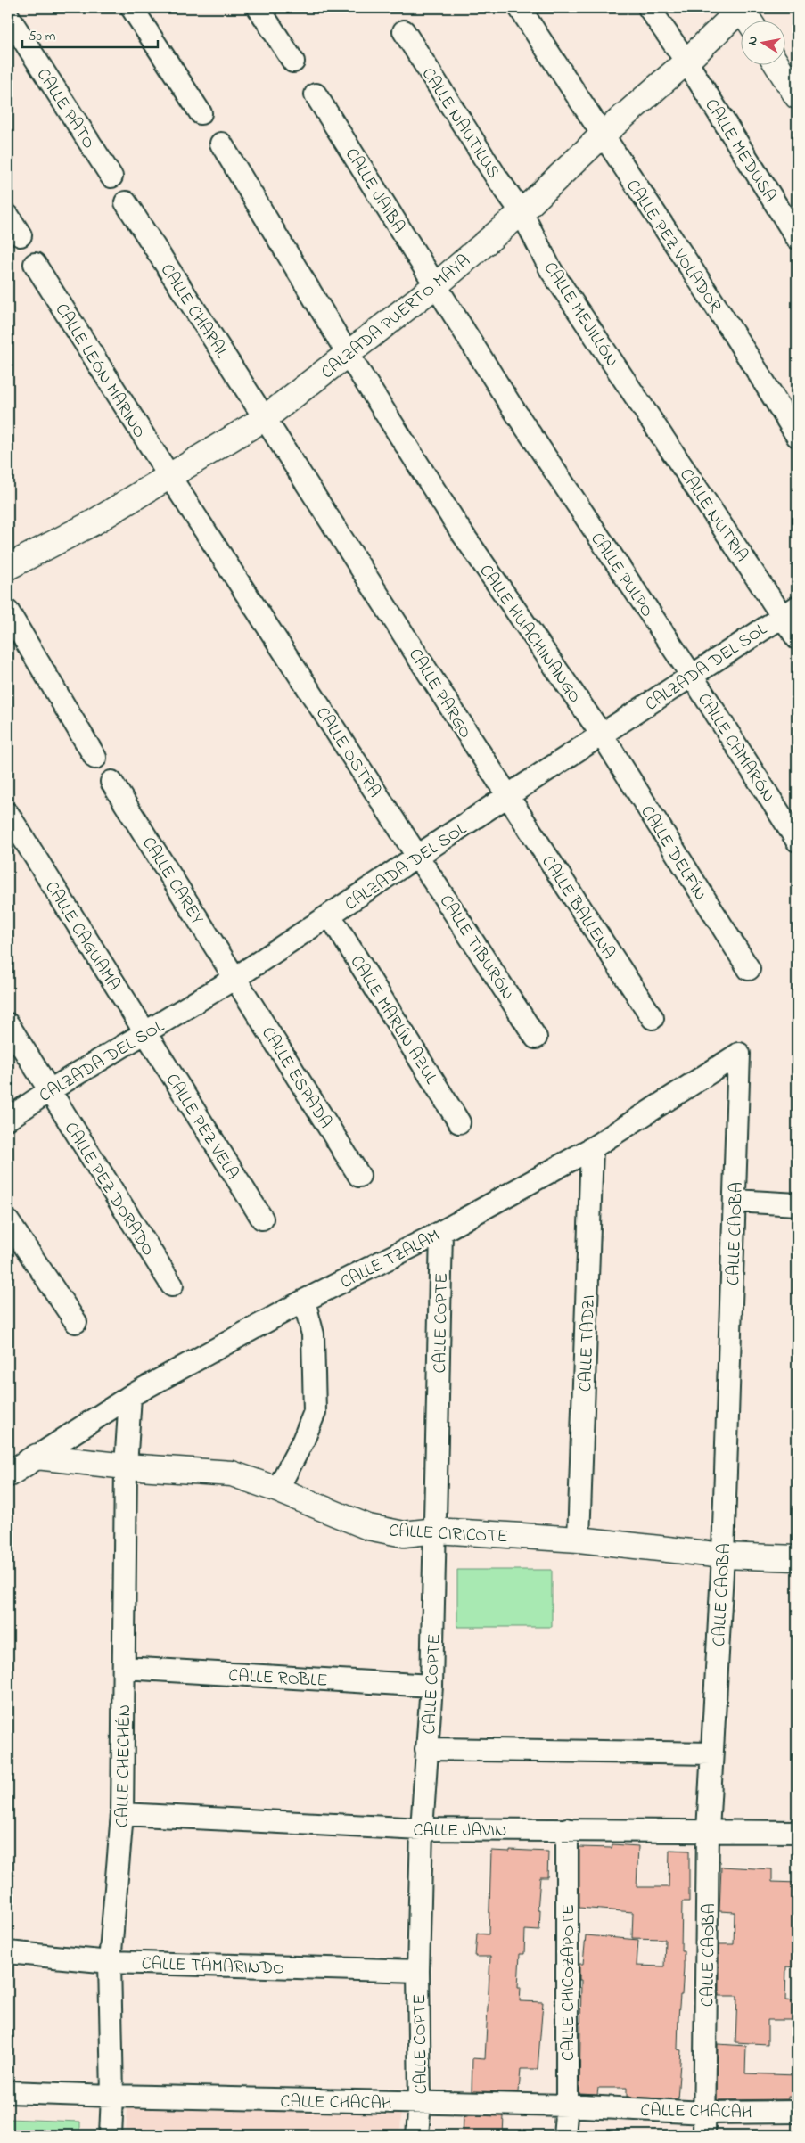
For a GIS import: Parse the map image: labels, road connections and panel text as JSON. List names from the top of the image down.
{
  "streets": {
    "street": [
      "CALLE PATO",
      "CALLE NAUTILUS",
      "CALLE MEDUSA",
      "CALLE JAIBA",
      "CALLE PEZ VOLADOR",
      "CALLE CHARAL",
      "CALLE MEJILLÓN",
      "CALZADA PUERTO MAYA",
      "CALLE LEÓN MARINO",
      "CALLE NUTRIA",
      "CALLE PULPO",
      "CALLE HUACHINANGO",
      "CALZADA DEL SOL",
      "CALLE PARGO",
      "CALLE CAMARÓN",
      "CALLE OSTRA",
      "CALLE DELFÍN",
      "CALLE CAREY",
      "CALLE BALLENA",
      "CALLE CAGUAMA",
      "CALLE TIBURÓN",
      "CALLE MARLÍN AZUL",
      "CALLE ESPADA",
      "CALLE PEZ VELA",
      "CALLE PEZ DORADO",
      "CALLE CAOBA",
      "CALLE TZALAM",
      "CALLE COPTE",
      "CALLE TADZI",
      "CALLE CIRICOTE",
      "CALLE ROBLE",
      "CALLE CHECHÉN",
      "CALLE JAVIN",
      "CALLE TAMARINDO",
      "CALLE CHICOZAPOTE",
      "CALLE CHACAH"
    ]
  },
  "crossings": [
    ["CALLE NAUTILUS", "CALLE MEJILLÓN"],
    ["CALLE NAUTILUS", "CALZADA PUERTO MAYA"],
    ["CALLE MEDUSA", "CALZADA PUERTO MAYA"],
    ["CALLE JAIBA", "CALZADA PUERTO MAYA"],
    ["CALLE JAIBA", "CALLE PULPO"],
    ["CALLE PEZ VOLADOR", "CALZADA PUERTO MAYA"],
    ["CALLE CHARAL", "CALZADA PUERTO MAYA"],
    ["CALLE CHARAL", "CALLE PARGO"],
    ["CALLE MEJILLÓN", "CALZADA PUERTO MAYA"],
    ["CALLE MEJILLÓN", "CALLE NUTRIA"],
    ["CALZADA PUERTO MAYA", "CALLE LEÓN MARINO"],
    ["CALZADA PUERTO MAYA", "CALLE HUACHINANGO"],
    ["CALLE LEÓN MARINO", "CALLE OSTRA"],
    ["CALLE NUTRIA", "CALZADA DEL SOL"],
    ["CALLE PULPO", "CALZADA DEL SOL"],
    ["CALLE PULPO", "CALLE CAMARÓN"],
    ["CALLE HUACHINANGO", "CALZADA DEL SOL"],
    ["CALLE HUACHINANGO", "CALLE DELFÍN"],
    ["CALZADA DEL SOL", "CALLE PARGO"],
    ["CALZADA DEL SOL", "CALLE CAMARÓN"],
    ["CALZADA DEL SOL", "CALLE OSTRA"],
    ["CALZADA DEL SOL", "CALLE DELFÍN"],
    ["CALZADA DEL SOL", "CALLE CAREY"],
    ["CALZADA DEL SOL", "CALLE BALLENA"],
    ["CALZADA DEL SOL", "CALLE CAGUAMA"],
    ["CALZADA DEL SOL", "CALLE TIBURÓN"],
    ["CALZADA DEL SOL", "CALLE MARLÍN AZUL"],
    ["CALZADA DEL SOL", "CALLE ESPADA"],
    ["CALZADA DEL SOL", "CALLE PEZ VELA"],
    ["CALZADA DEL SOL", "CALLE PEZ DORADO"],
    ["CALLE PARGO", "CALLE BALLENA"],
    ["CALLE OSTRA", "CALLE TIBURÓN"],
    ["CALLE CAREY", "CALLE ESPADA"],
    ["CALLE CAGUAMA", "CALLE PEZ VELA"],
    ["CALLE CAOBA", "CALLE TZALAM"],
    ["CALLE CAOBA", "CALLE CIRICOTE"],
    ["CALLE CAOBA", "CALLE JAVIN"],
    ["CALLE CAOBA", "CALLE CHACAH"],
    ["CALLE TZALAM", "CALLE COPTE"],
    ["CALLE TZALAM", "CALLE TADZI"],
    ["CALLE TZALAM", "CALLE CIRICOTE"],
    ["CALLE TZALAM", "CALLE CHECHÉN"],
    ["CALLE COPTE", "CALLE CIRICOTE"],
    ["CALLE COPTE", "CALLE ROBLE"],
    ["CALLE COPTE", "CALLE JAVIN"],
    ["CALLE COPTE", "CALLE TAMARINDO"],
    ["CALLE COPTE", "CALLE CHACAH"],
    ["CALLE TADZI", "CALLE CIRICOTE"],
    ["CALLE CIRICOTE", "CALLE CHECHÉN"],
    ["CALLE ROBLE", "CALLE CHECHÉN"],
    ["CALLE CHECHÉN", "CALLE JAVIN"],
    ["CALLE CHECHÉN", "CALLE TAMARINDO"],
    ["CALLE CHECHÉN", "CALLE CHACAH"],
    ["CALLE JAVIN", "CALLE CHICOZAPOTE"],
    ["CALLE CHICOZAPOTE", "CALLE CHACAH"]
  ],
  "scale_bar": "50 m",
  "north": "left"
}
